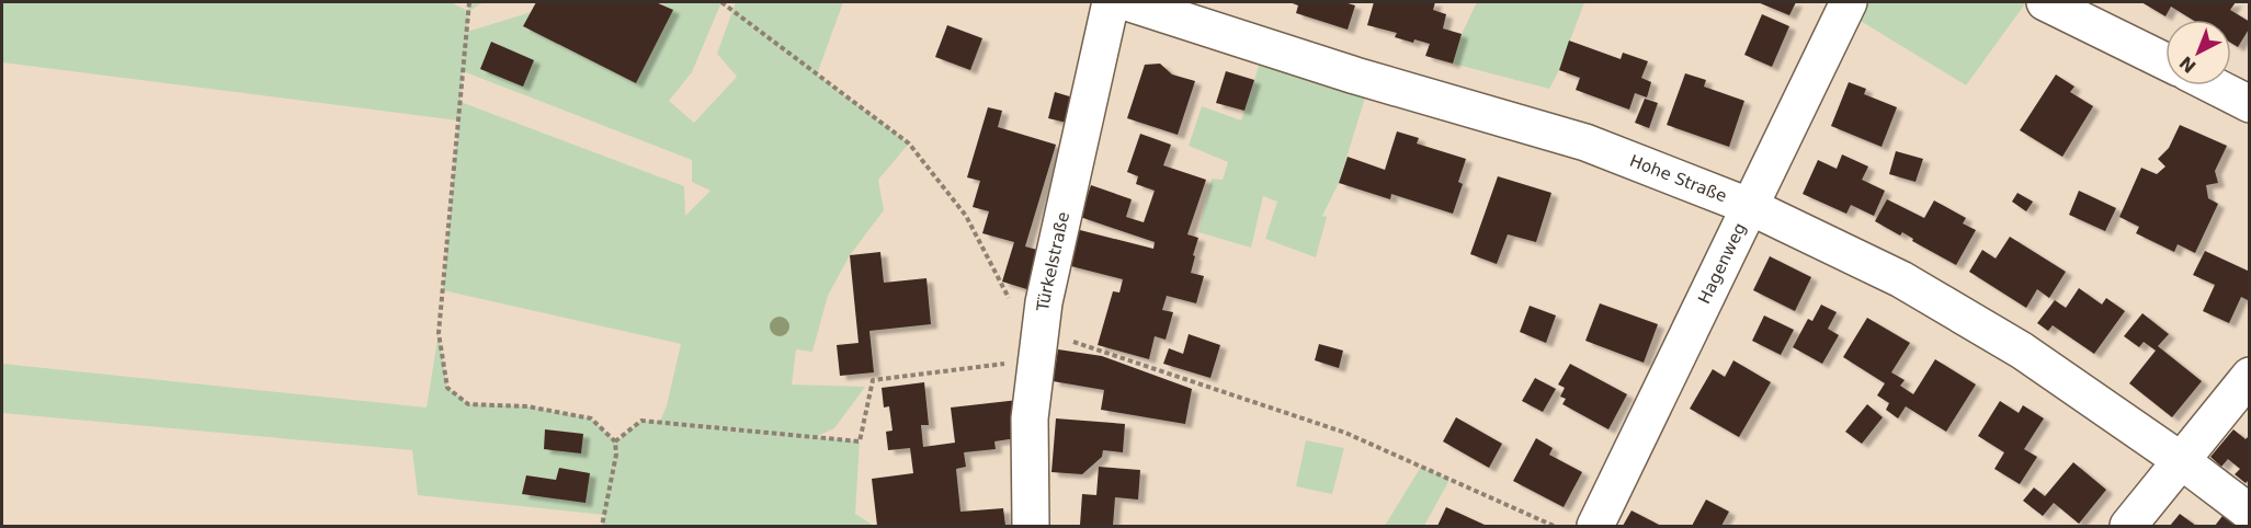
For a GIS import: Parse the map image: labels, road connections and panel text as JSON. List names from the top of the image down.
{
  "streets": {
    "street": ["Hohe Straße", "Türkelstraße", "Hagenweg"]
  },
  "crossings": [
    ["Hohe Straße", "Hagenweg"]
  ],
  "north": "bottom left"
}
